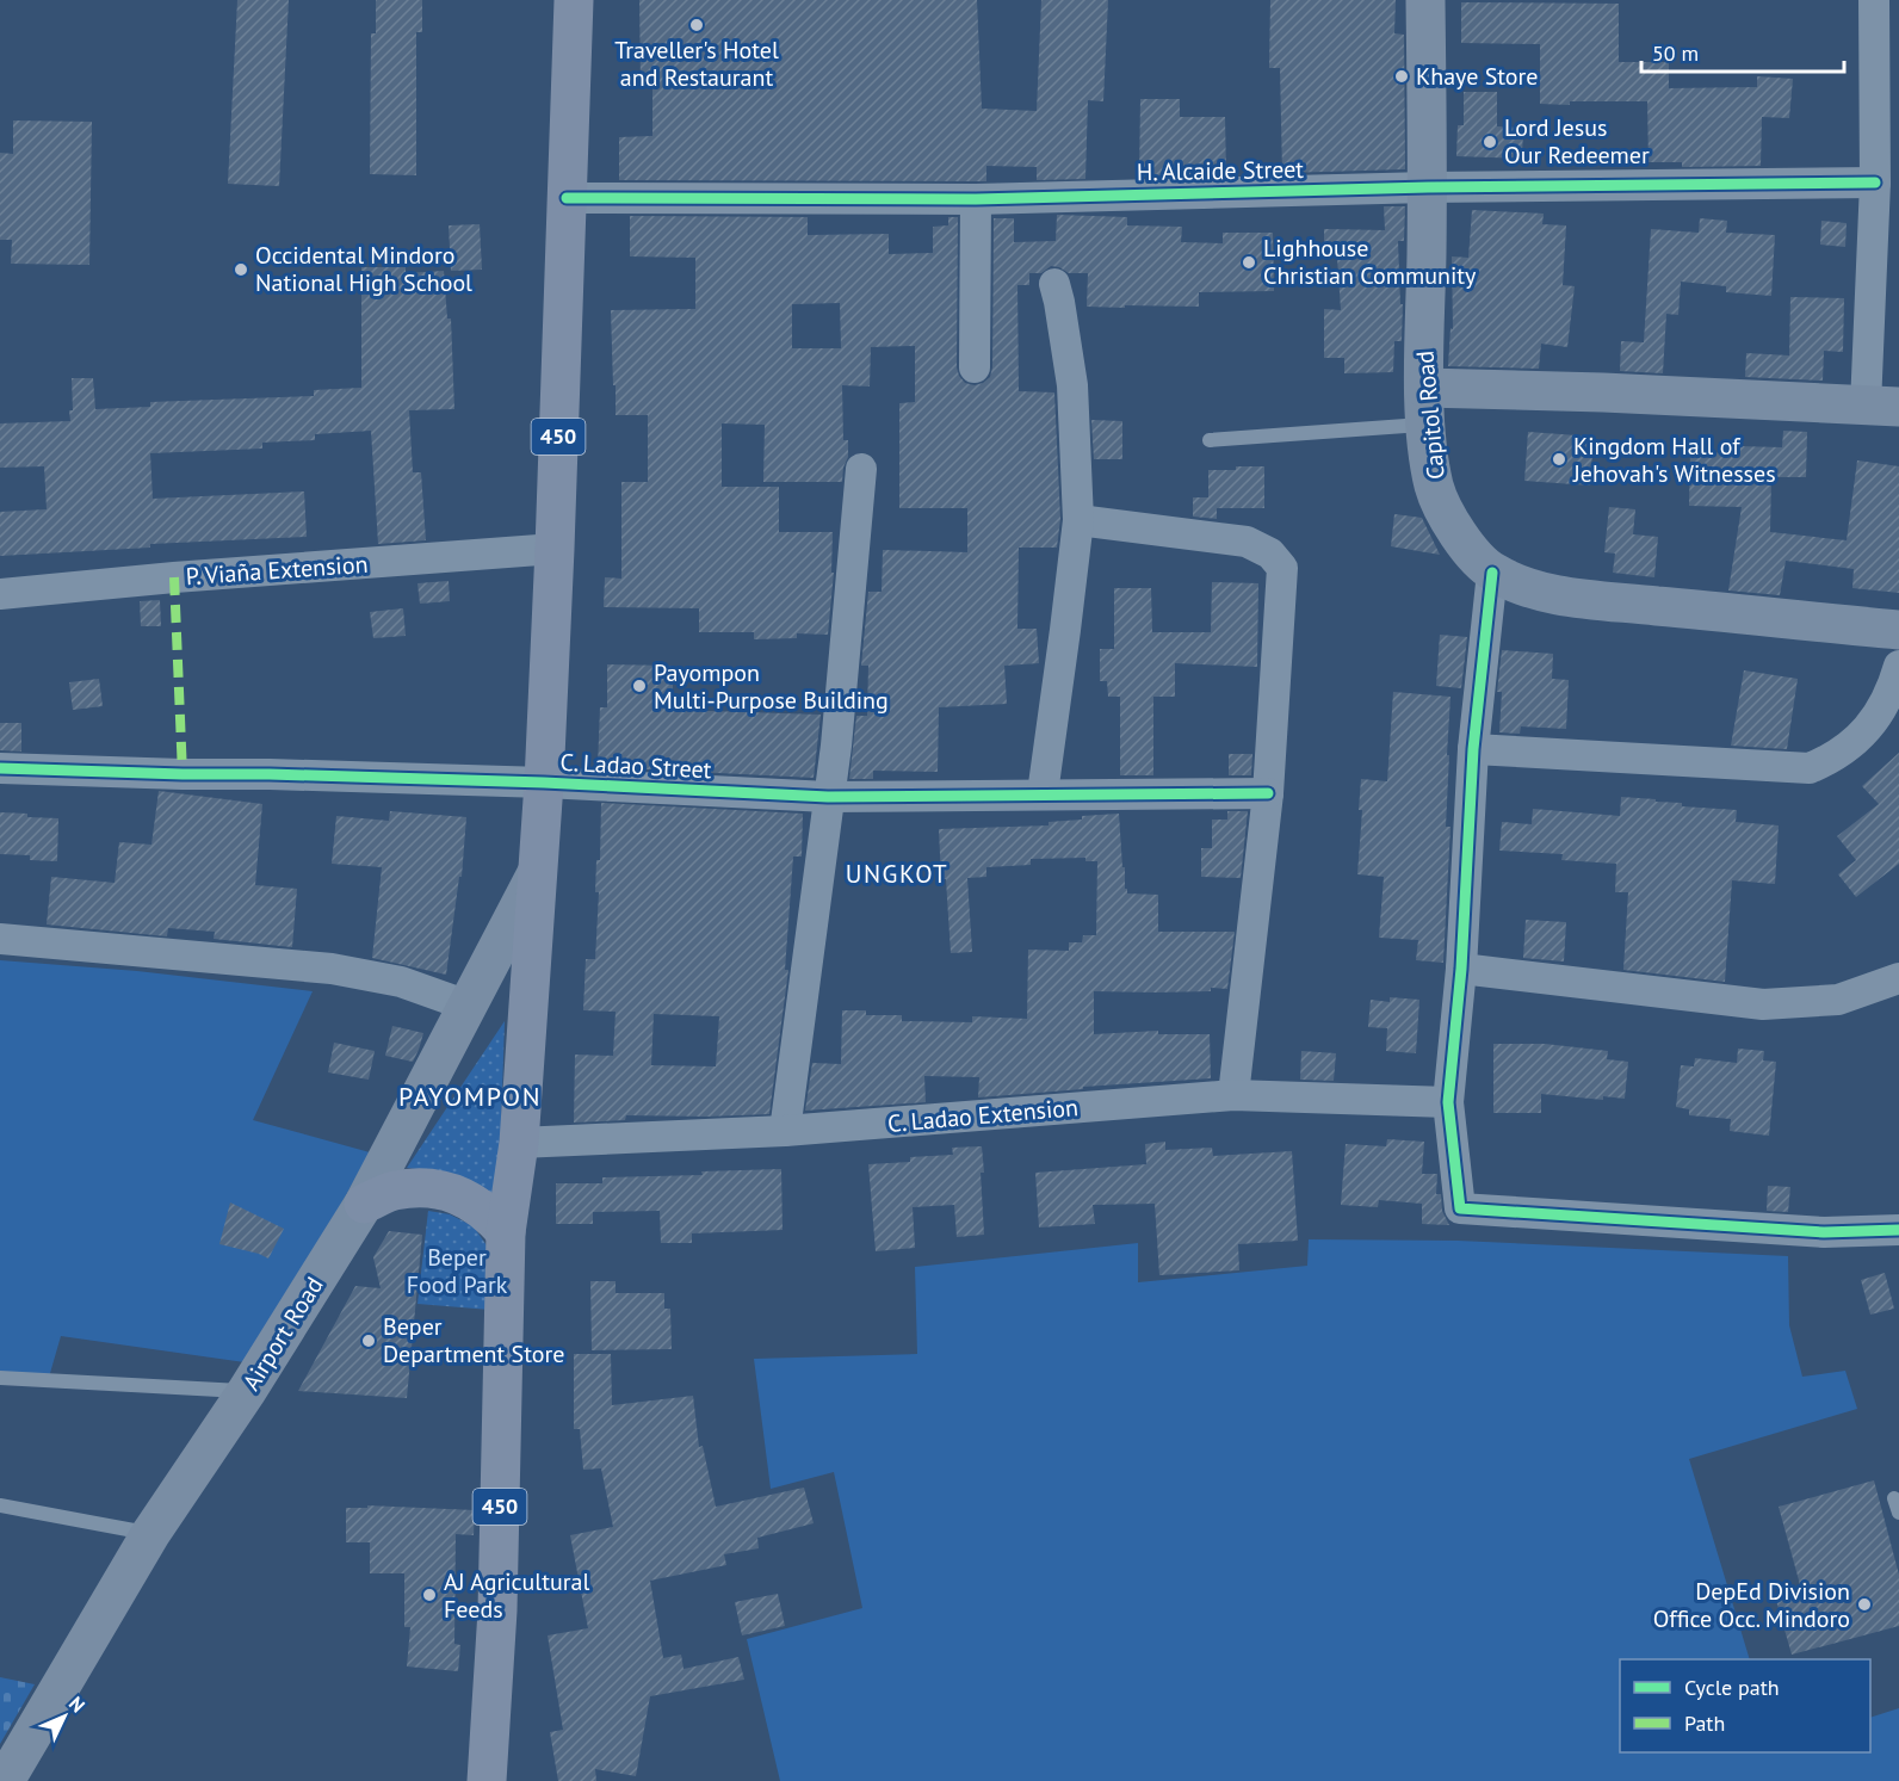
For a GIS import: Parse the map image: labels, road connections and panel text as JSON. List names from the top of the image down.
{
  "streets": {
    "main road": ["450"],
    "street": [
      "H. Alcaide Street",
      "Capitol Road",
      "P. Viaña Extension",
      "C. Ladao Street",
      "C. Ladao Extension",
      "Airport Road"
    ]
  },
  "crossings": [
    ["H. Alcaide Street", "Capitol Road"],
    ["H. Alcaide Street", "450"],
    ["450", "P. Viaña Extension"],
    ["450", "C. Ladao Street"],
    ["450", "C. Ladao Extension"],
    ["450", "Airport Road"]
  ],
  "districts": ["UNGKOT", "PAYOMPON"],
  "parks": ["Beper Food Park"],
  "places": [
    "Traveller's Hotel and Restaurant",
    "Khaye Store",
    "Lord Jesus Our Redeemer",
    "Lighhouse Christian Community",
    "Occidental Mindoro National High School",
    "Kingdom Hall of Jehovah's Witnesses",
    "Payompon Multi-Purpose Building",
    "Beper Department Store",
    "AJ Agricultural Feeds",
    "DepEd Division Office Occ. Mindoro"
  ],
  "legend": ["Cycle path", "Path"],
  "scale_bar": "50 m",
  "north": "top right"
}
